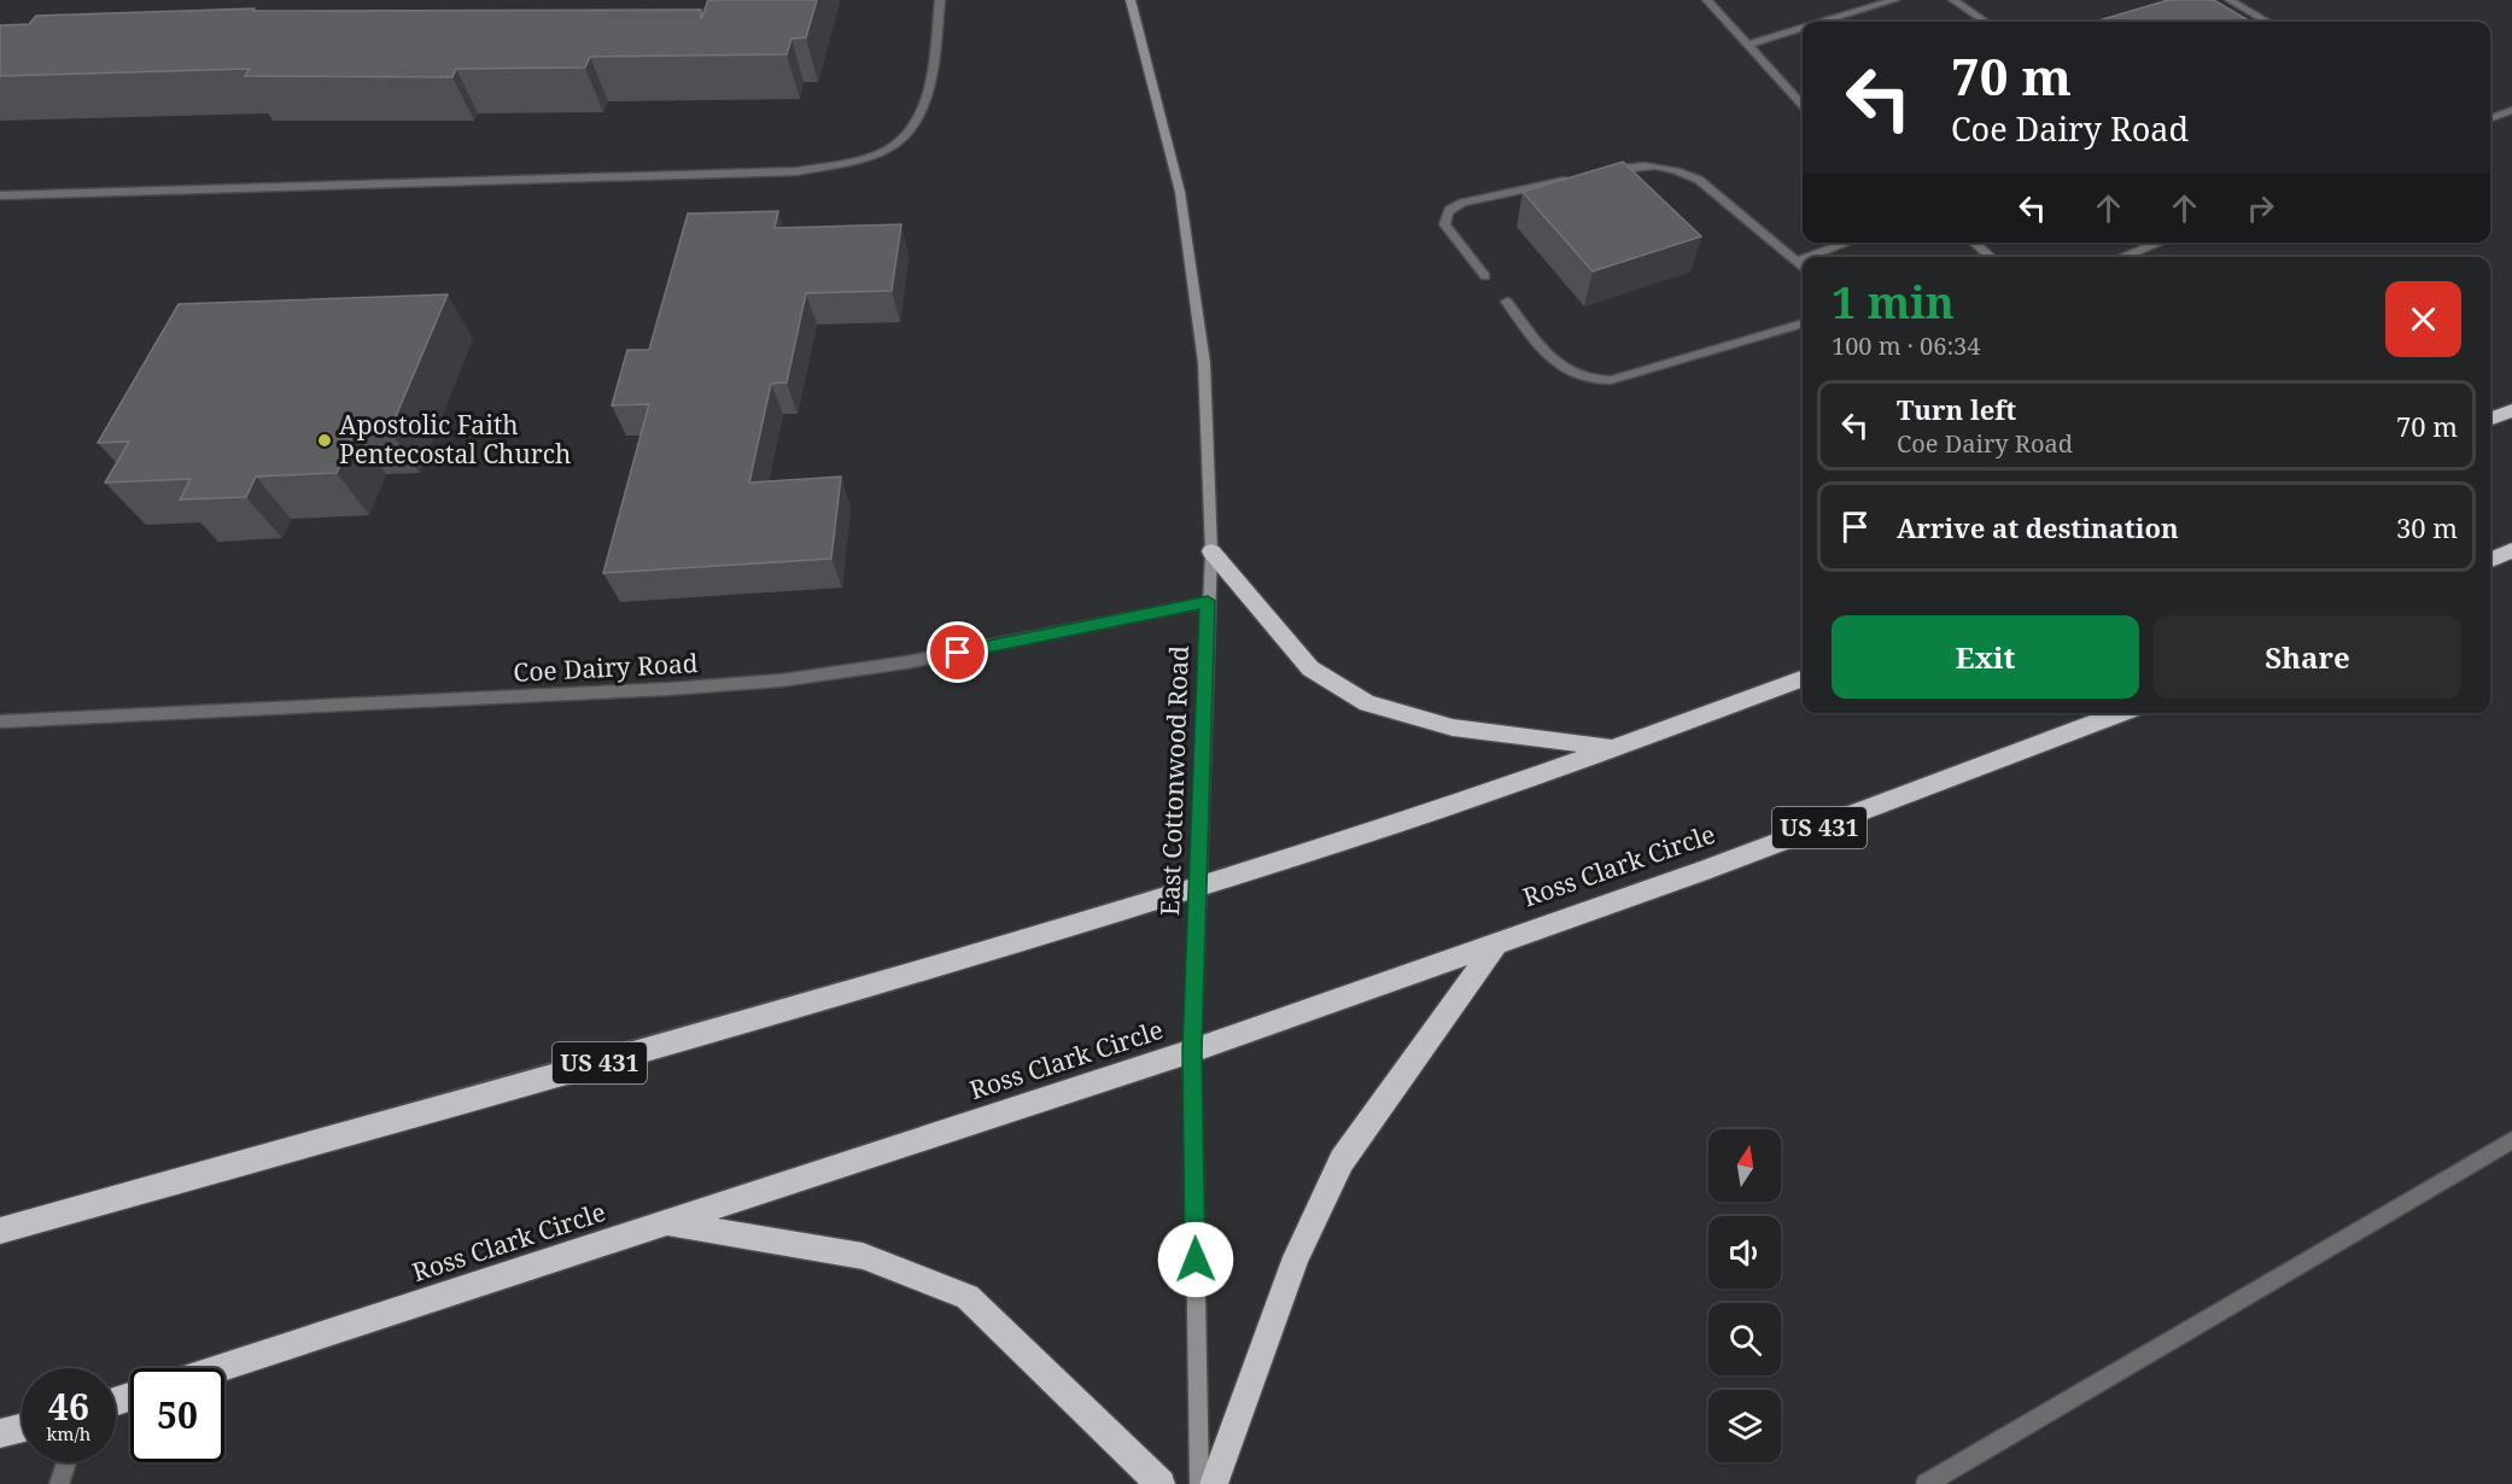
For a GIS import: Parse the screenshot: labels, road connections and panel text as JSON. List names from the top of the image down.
{
  "streets": {
    "highway": ["US 431", "Ross Clark Circle"],
    "main road": ["East Cottonwood Road"],
    "street": ["Coe Dairy Road"]
  },
  "crossings": [
    ["Coe Dairy Road", "East Cottonwood Road"],
    ["East Cottonwood Road", "US 431"],
    ["East Cottonwood Road", "Ross Clark Circle"]
  ],
  "places": ["Apostolic Faith Pentecostal Church"],
  "north": "top",
  "page": {
    "turn": ["70 m", "Coe Dairy Road"],
    "heading": ["1 min", "100 m · 06:34"],
    "list": [
      {
        "name": "Turn left",
        "note": "Coe Dairy Road",
        "value": "70 m"
      },
      {
        "name": "Arrive at destination",
        "value": "30 m"
      }
    ],
    "buttons": ["Exit", "Share"],
    "speed": "46 km/h",
    "limit": "50"
  }
}
